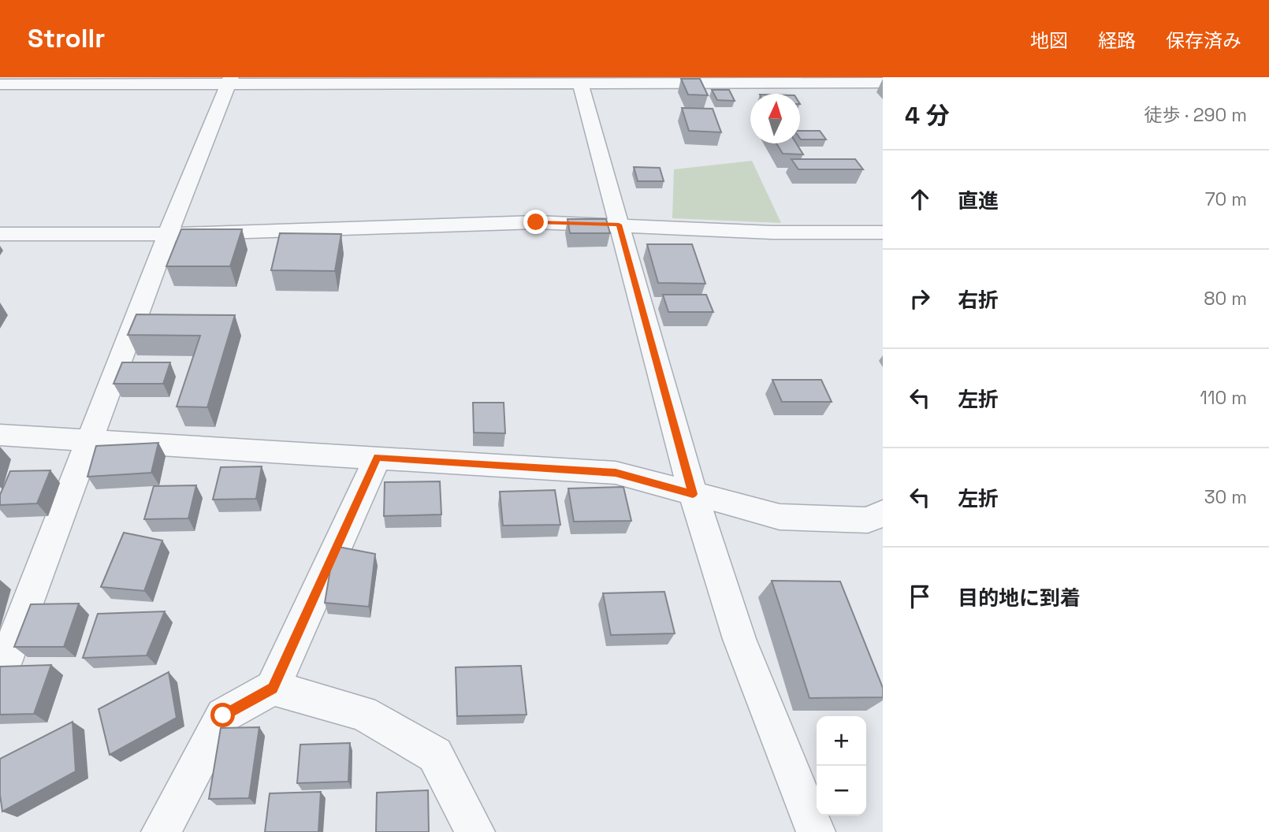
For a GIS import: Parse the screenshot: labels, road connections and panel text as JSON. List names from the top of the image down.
{
  "north": "top",
  "page": {
    "header": "Strollr",
    "nav": ["地図", "経路", "保存済み"],
    "heading": ["4 分", "徒歩 · 290 m"],
    "list": [
      ["直進", "70 m"],
      ["右折", "80 m"],
      ["左折", "110 m"],
      ["左折", "30 m"],
      "目的地に到着"
    ],
    "map_buttons": ["+", "−"]
  }
}
